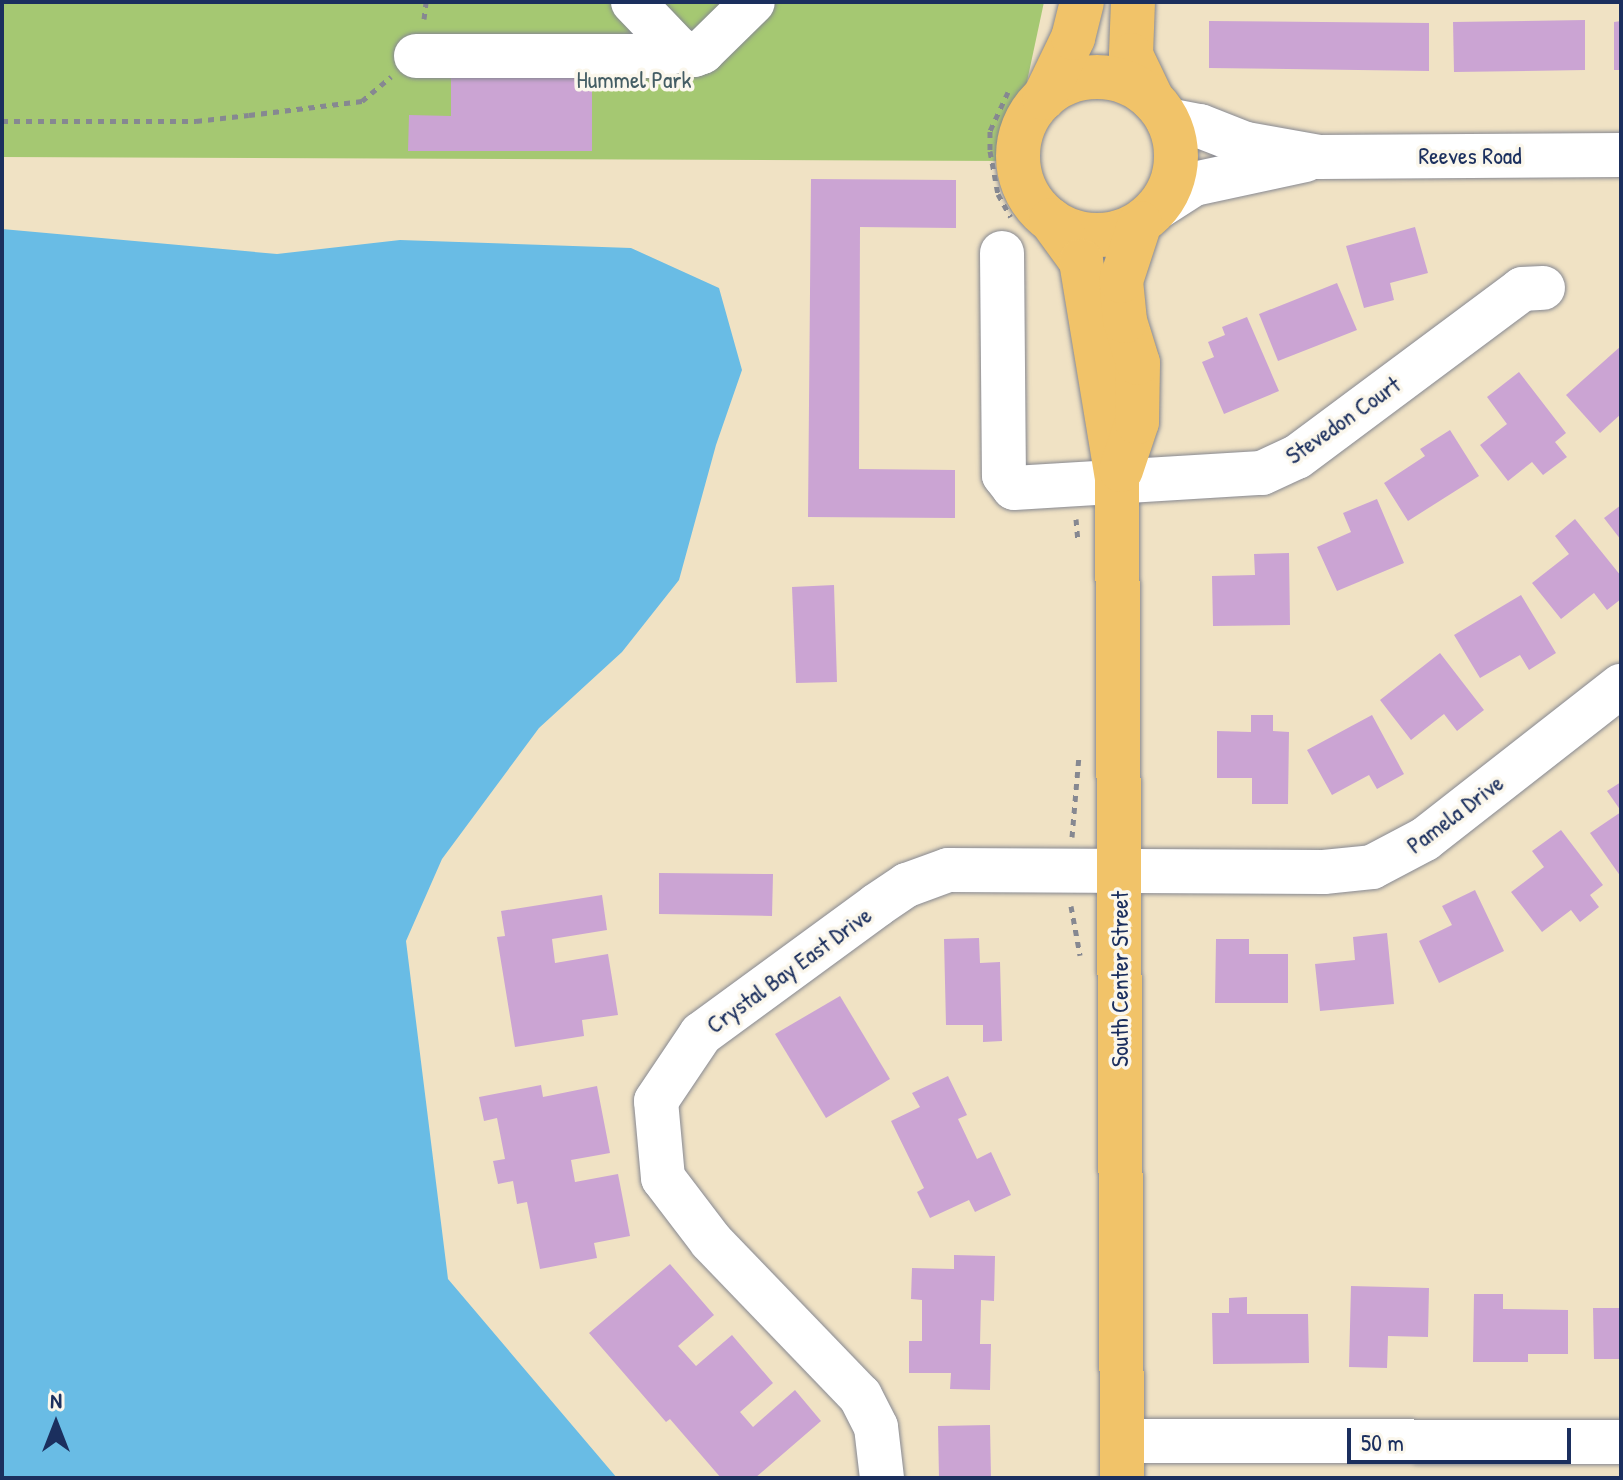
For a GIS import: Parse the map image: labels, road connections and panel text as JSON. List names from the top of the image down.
{
  "streets": {
    "main road": ["South Center Street"],
    "street": [
      "Reeves Road",
      "Stevedon Court",
      "Pamela Drive",
      "Crystal Bay East Drive"
    ]
  },
  "crossings": [
    ["Reeves Road", "Stevedon Court"],
    ["Reeves Road", "South Center Street"],
    ["Stevedon Court", "South Center Street"],
    ["Pamela Drive", "Crystal Bay East Drive"],
    ["Pamela Drive", "South Center Street"],
    ["Crystal Bay East Drive", "South Center Street"]
  ],
  "parks": ["Hummel Park"],
  "scale_bar": "50 m",
  "north": "top"
}
